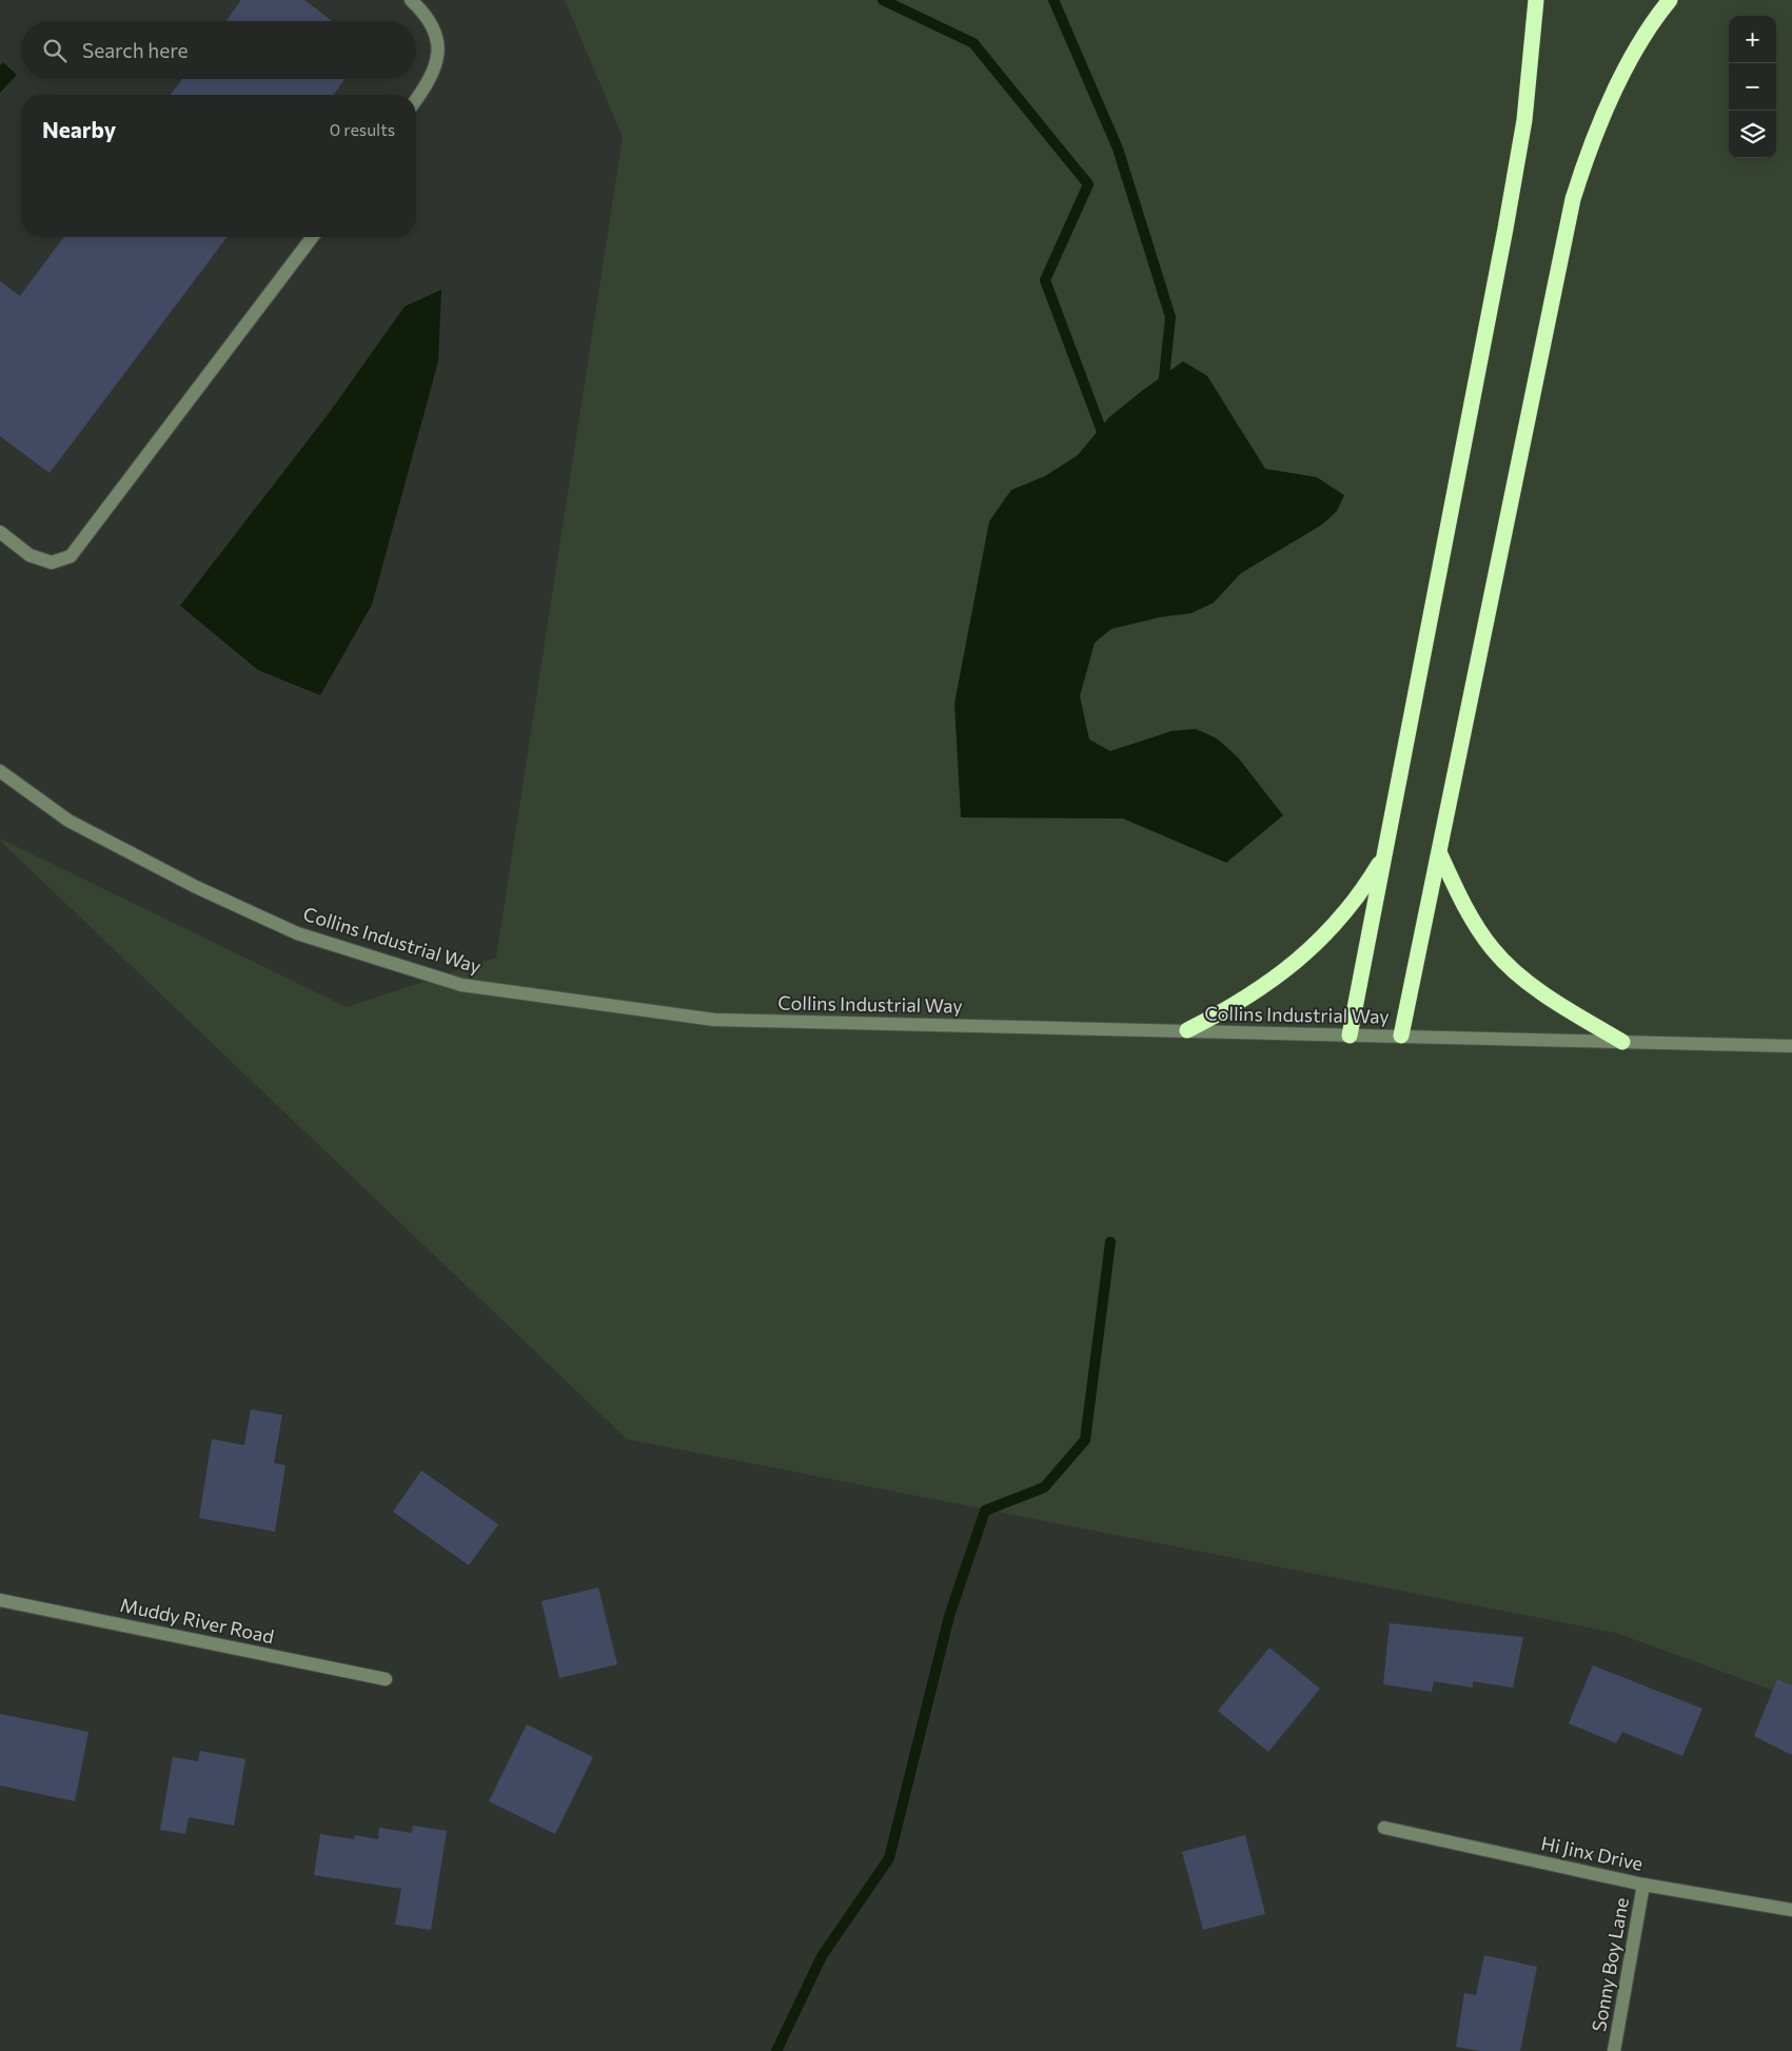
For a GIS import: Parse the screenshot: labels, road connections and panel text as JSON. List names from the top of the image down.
{
  "streets": {
    "street": [
      "Collins Industrial Way",
      "Muddy River Road",
      "Hi Jinx Drive",
      "Sonny Boy Lane"
    ]
  },
  "crossings": [
    ["Hi Jinx Drive", "Sonny Boy Lane"]
  ],
  "page": {
    "map_buttons": ["+", "−"],
    "search": "Search here",
    "heading": ["Nearby", "0 results"]
  }
}
